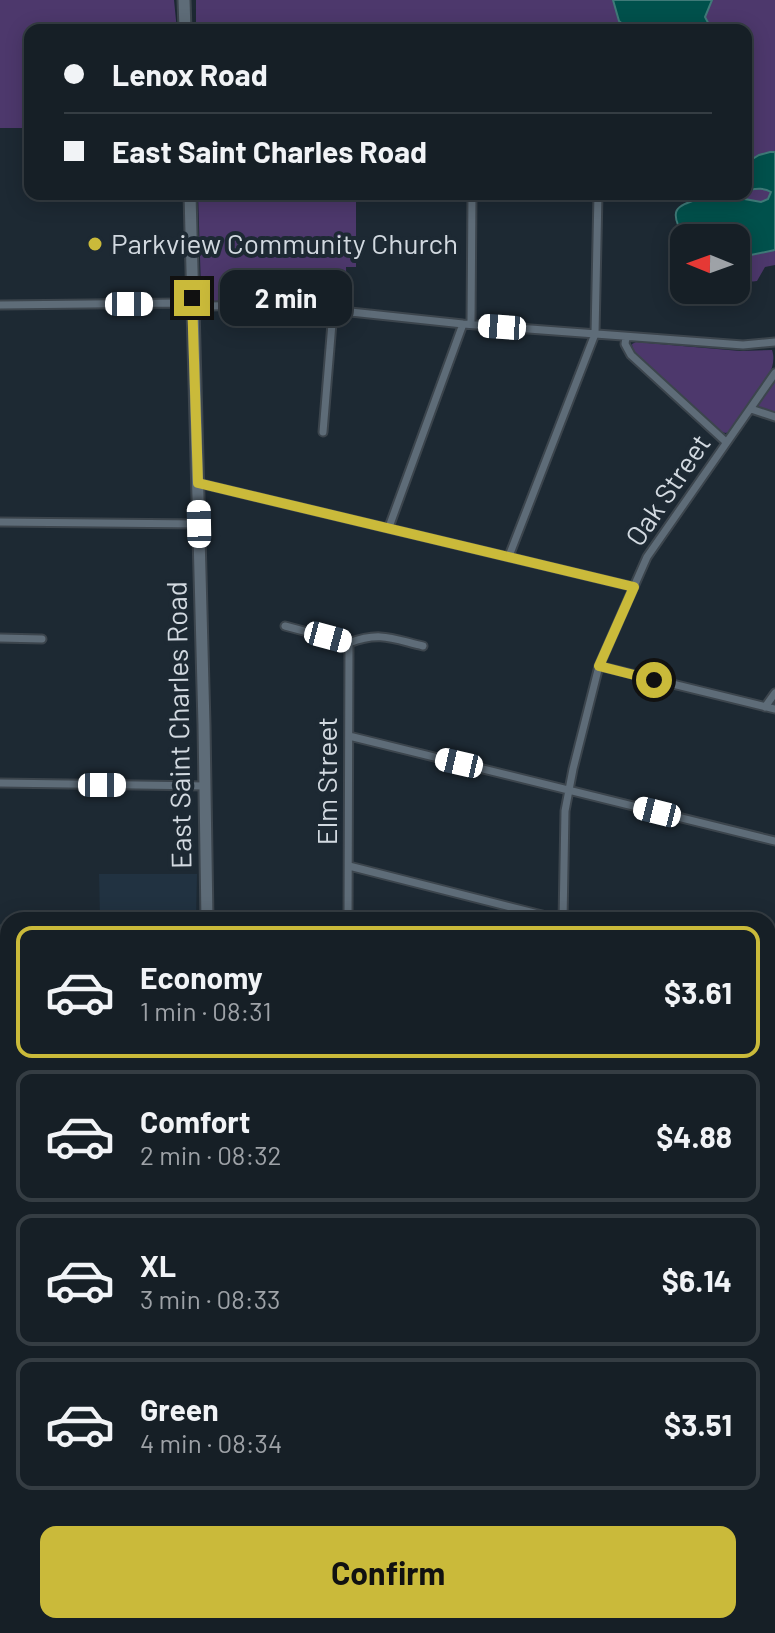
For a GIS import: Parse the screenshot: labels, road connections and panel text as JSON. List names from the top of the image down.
{
  "streets": {
    "main road": ["East Saint Charles Road"],
    "street": ["Oak Street", "Elm Street"]
  },
  "places": ["Parkview Community Church"],
  "north": "left",
  "page": {
    "banner": ["Lenox Road", "East Saint Charles Road"],
    "bubble": "2 min",
    "list": [
      {
        "name": "Economy",
        "note": "1 min · 08:31",
        "value": "$3.61"
      },
      {
        "name": "Comfort",
        "note": "2 min · 08:32",
        "value": "$4.88"
      },
      {
        "name": "XL",
        "note": "3 min · 08:33",
        "value": "$6.14"
      },
      {
        "name": "Green",
        "note": "4 min · 08:34",
        "value": "$3.51"
      }
    ],
    "buttons": "Confirm"
  }
}
